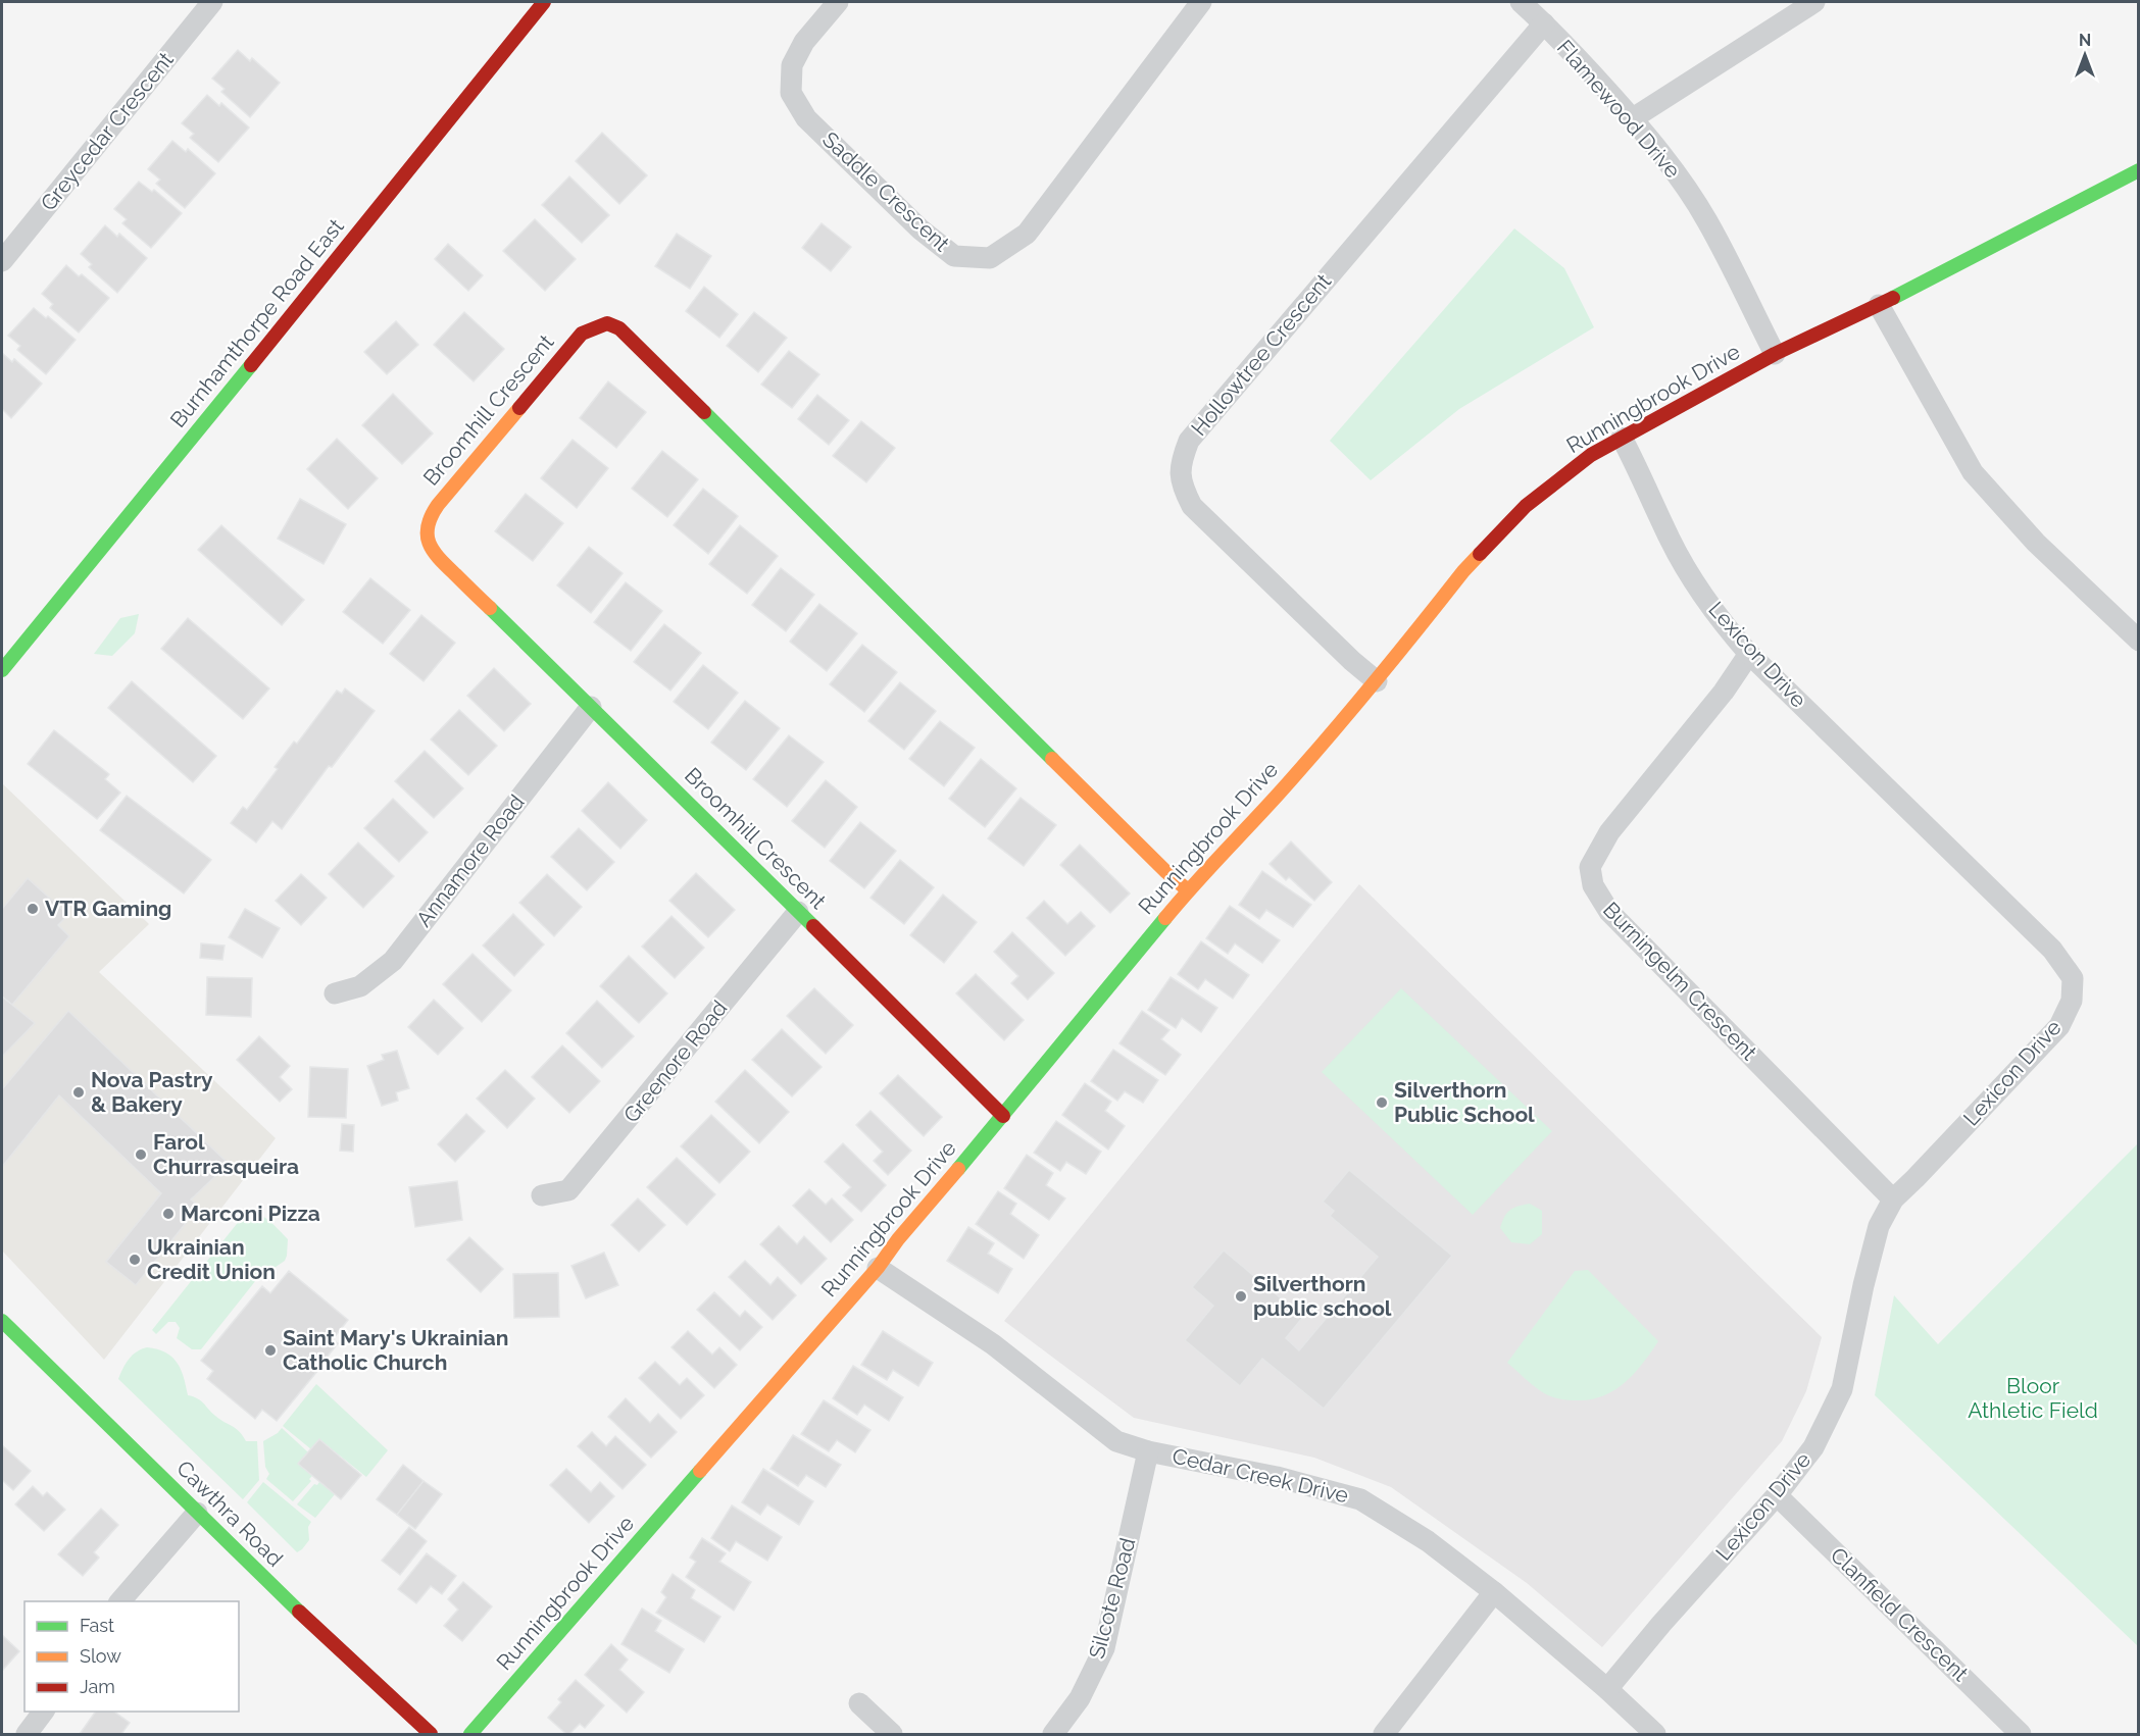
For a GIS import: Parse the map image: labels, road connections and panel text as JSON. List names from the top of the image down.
{
  "streets": {
    "street": [
      "Flamewood Drive",
      "Greycedar Crescent",
      "Saddle Crescent",
      "Burnhamthorpe Road East",
      "Hollowtree Crescent",
      "Runningbrook Drive",
      "Broomhill Crescent",
      "Lexicon Drive",
      "Annamore Road",
      "Burningelm Crescent",
      "Greenore Road",
      "Cedar Creek Drive",
      "Cawthra Road",
      "Silcote Road",
      "Clanfield Crescent"
    ]
  },
  "crossings": [
    ["Flamewood Drive", "Hollowtree Crescent"],
    ["Flamewood Drive", "Runningbrook Drive"],
    ["Hollowtree Crescent", "Runningbrook Drive"],
    ["Runningbrook Drive", "Broomhill Crescent"],
    ["Runningbrook Drive", "Lexicon Drive"],
    ["Runningbrook Drive", "Cedar Creek Drive"],
    ["Broomhill Crescent", "Annamore Road"],
    ["Broomhill Crescent", "Greenore Road"],
    ["Lexicon Drive", "Burningelm Crescent"],
    ["Lexicon Drive", "Cedar Creek Drive"],
    ["Lexicon Drive", "Clanfield Crescent"],
    ["Cedar Creek Drive", "Silcote Road"]
  ],
  "parks": ["Bloor Athletic Field"],
  "places": [
    "VTR Gaming",
    "Nova Pastry & Bakery",
    "Silverthorn Public School",
    "Farol Churrasqueira",
    "Marconi Pizza",
    "Ukrainian Credit Union",
    "Silverthorn public school",
    "Saint Mary's Ukrainian Catholic Church"
  ],
  "legend": ["Fast", "Slow", "Jam"],
  "north": "top"
}
